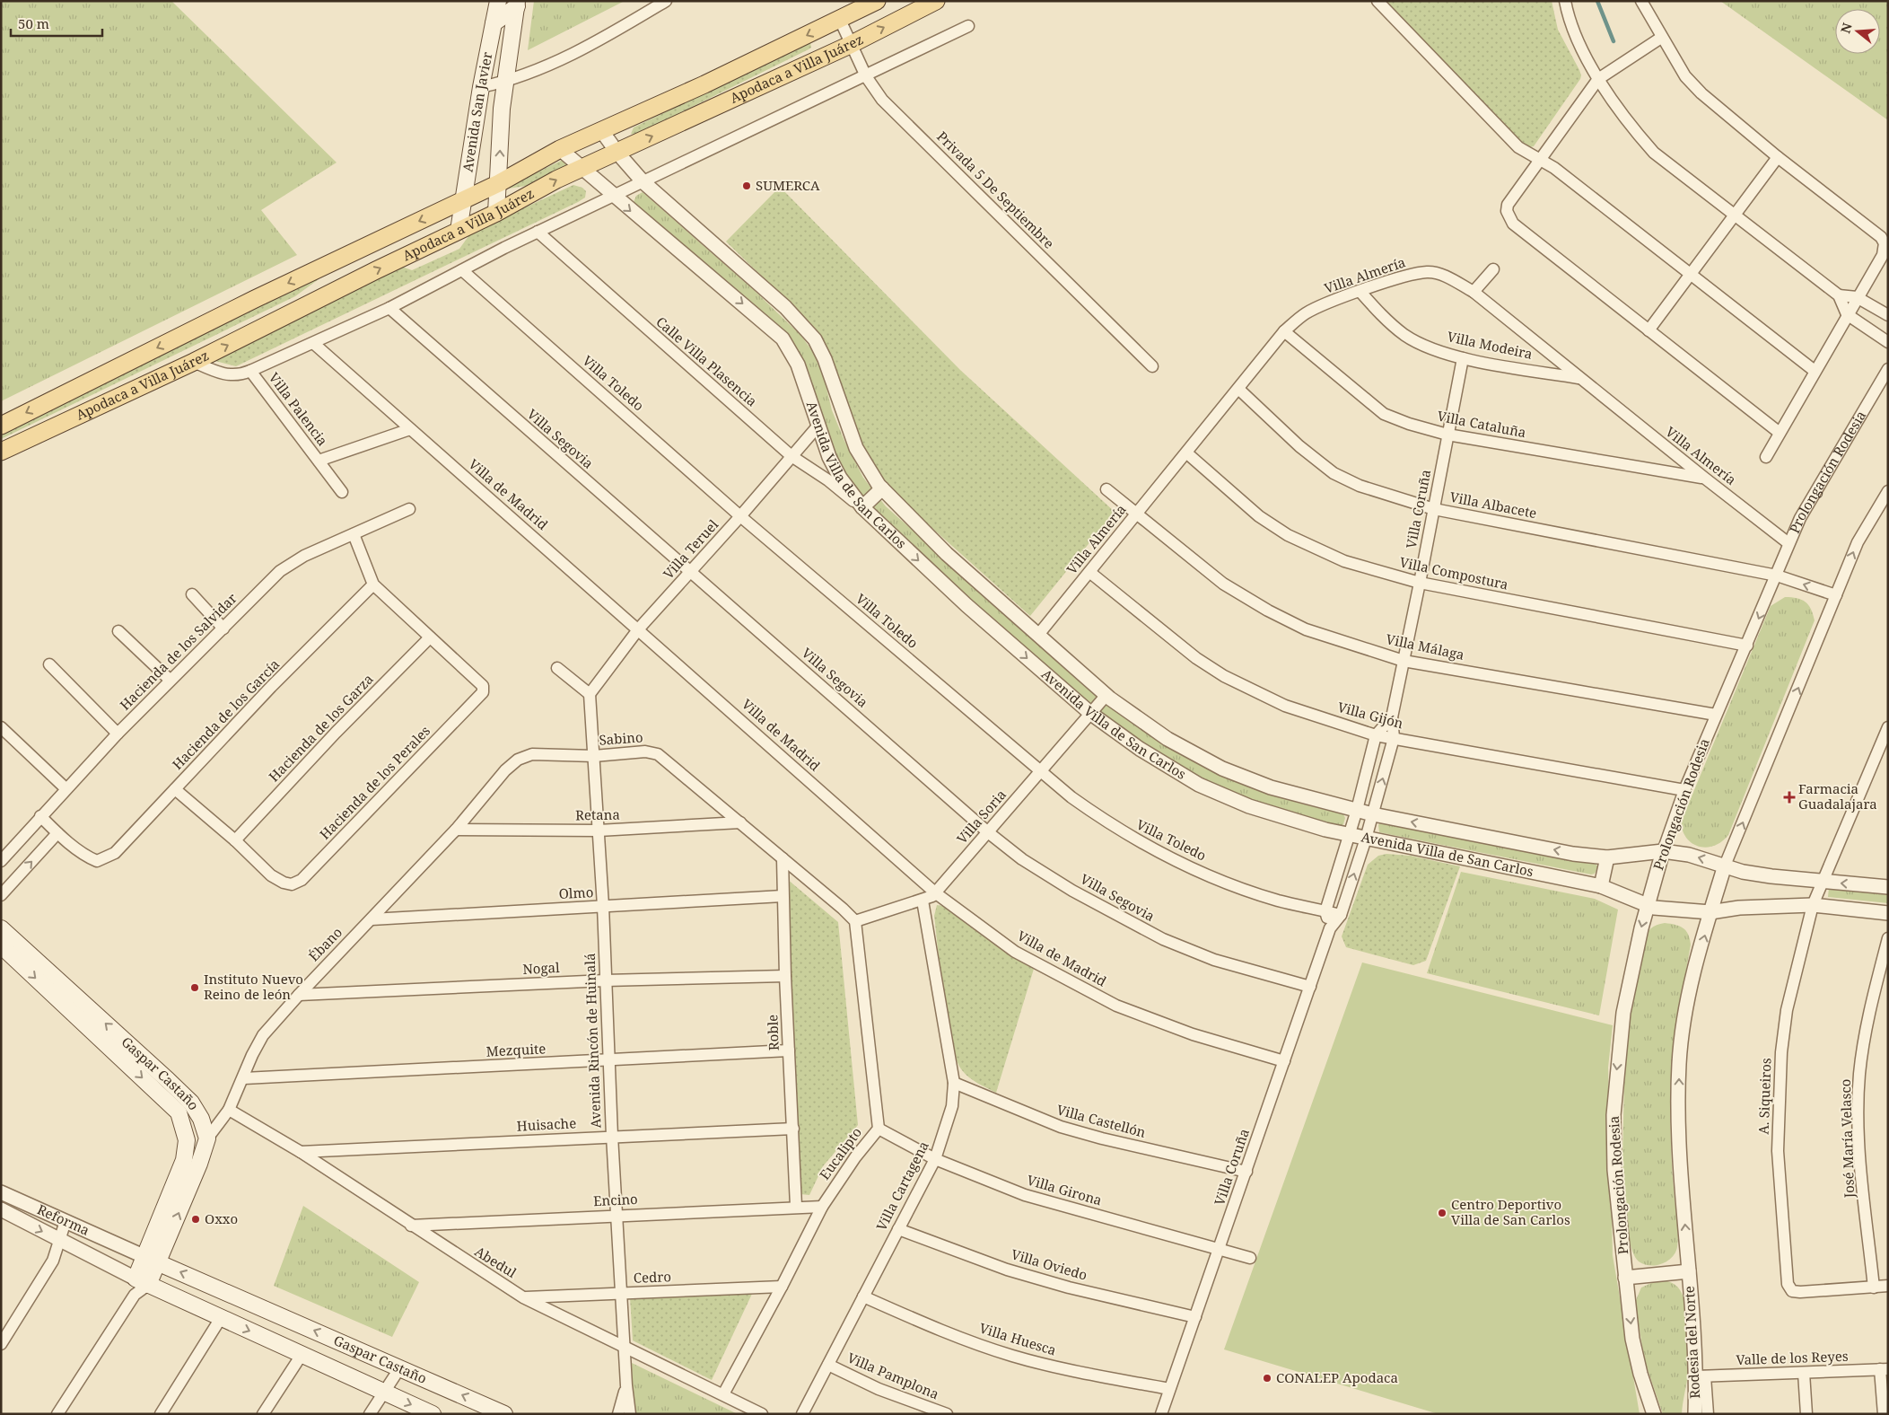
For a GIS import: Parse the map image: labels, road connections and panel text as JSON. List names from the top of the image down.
{
  "streets": {
    "main road": ["Apodaca a Villa Juárez", "Avenida San Javier", "Gaspar Castaño"],
    "street": [
      "Privada 5 De Septiembre",
      "Villa Almería",
      "Villa Modeira",
      "Calle Villa Plasencia",
      "Villa Toledo",
      "Villa Palencia",
      "Villa Cataluña",
      "Villa Segovia",
      "Prolongación Rodesia",
      "Avenida Villa de San Carlos",
      "Villa de Madrid",
      "Villa Albacete",
      "Villa Coruña",
      "Villa Teruel",
      "Villa Compostura",
      "Villa Málaga",
      "Hacienda de los Salvidar",
      "Hacienda de los García",
      "Villa Gijón",
      "Hacienda de los Garza",
      "Sabino",
      "Hacienda de los Perales",
      "Retana",
      "Villa Soria",
      "Olmo",
      "Ébano",
      "Nogal",
      "Roble",
      "Avenida Rincón de Huinalá",
      "Mezquite",
      "A. Siqueiros",
      "Villa Castellón",
      "Huisache",
      "José María Velasco",
      "Eucalipto",
      "Villa Cartagena",
      "Villa Girona",
      "Encino",
      "Reforma",
      "Abedul",
      "Villa Oviedo",
      "Cedro",
      "Villa Huesca",
      "Rodesia del Norte",
      "Valle de los Reyes",
      "Villa Pamplona"
    ]
  },
  "crossings": [
    ["Apodaca a Villa Juárez", "Avenida San Javier"],
    ["Apodaca a Villa Juárez", "Privada 5 De Septiembre"],
    ["Apodaca a Villa Juárez", "Villa Palencia"],
    ["Apodaca a Villa Juárez", "Avenida Villa de San Carlos"],
    ["Villa Almería", "Villa Modeira"],
    ["Villa Almería", "Villa Cataluña"],
    ["Villa Almería", "Prolongación Rodesia"],
    ["Villa Almería", "Avenida Villa de San Carlos"],
    ["Villa Almería", "Villa Albacete"],
    ["Villa Almería", "Villa Compostura"],
    ["Villa Almería", "Villa Málaga"],
    ["Villa Almería", "Villa Gijón"],
    ["Villa Modeira", "Villa Coruña"],
    ["Calle Villa Plasencia", "Avenida Villa de San Carlos"],
    ["Calle Villa Plasencia", "Villa Teruel"],
    ["Villa Toledo", "Villa Coruña"],
    ["Villa Toledo", "Villa Teruel"],
    ["Villa Toledo", "Villa Soria"],
    ["Villa Cataluña", "Villa Coruña"],
    ["Villa Segovia", "Villa Coruña"],
    ["Villa Segovia", "Villa Teruel"],
    ["Villa Segovia", "Villa Soria"],
    ["Prolongación Rodesia", "Avenida Villa de San Carlos"],
    ["Prolongación Rodesia", "Villa Albacete"],
    ["Prolongación Rodesia", "Villa Compostura"],
    ["Prolongación Rodesia", "Villa Málaga"],
    ["Prolongación Rodesia", "Villa Gijón"],
    ["Avenida Villa de San Carlos", "Villa Coruña"],
    ["Avenida Villa de San Carlos", "Villa Teruel"],
    ["Avenida Villa de San Carlos", "Villa Soria"],
    ["Avenida Villa de San Carlos", "A. Siqueiros"],
    ["Villa de Madrid", "Villa Coruña"],
    ["Villa de Madrid", "Villa Teruel"],
    ["Villa de Madrid", "Villa Soria"],
    ["Villa Albacete", "Villa Coruña"],
    ["Villa Coruña", "Villa Compostura"],
    ["Villa Coruña", "Villa Málaga"],
    ["Villa Coruña", "Villa Gijón"],
    ["Villa Coruña", "Villa Castellón"],
    ["Villa Coruña", "Villa Girona"],
    ["Villa Coruña", "Villa Oviedo"],
    ["Villa Coruña", "Villa Huesca"],
    ["Villa Teruel", "Avenida Rincón de Huinalá"],
    ["Hacienda de los Garza", "Hacienda de los Perales"],
    ["Sabino", "Retana"],
    ["Sabino", "Ébano"],
    ["Sabino", "Roble"],
    ["Sabino", "Avenida Rincón de Huinalá"],
    ["Retana", "Ébano"],
    ["Retana", "Avenida Rincón de Huinalá"],
    ["Villa Soria", "Eucalipto"],
    ["Villa Soria", "Villa Cartagena"],
    ["Olmo", "Ébano"],
    ["Olmo", "Roble"],
    ["Olmo", "Avenida Rincón de Huinalá"],
    ["Ébano", "Nogal"],
    ["Ébano", "Mezquite"],
    ["Ébano", "Gaspar Castaño"],
    ["Ébano", "Abedul"],
    ["Nogal", "Roble"],
    ["Nogal", "Avenida Rincón de Huinalá"],
    ["Roble", "Mezquite"],
    ["Roble", "Huisache"],
    ["Roble", "Encino"],
    ["Avenida Rincón de Huinalá", "Mezquite"],
    ["Avenida Rincón de Huinalá", "Huisache"],
    ["Avenida Rincón de Huinalá", "Encino"],
    ["Avenida Rincón de Huinalá", "Abedul"],
    ["Avenida Rincón de Huinalá", "Cedro"],
    ["Gaspar Castaño", "Reforma"],
    ["A. Siqueiros", "José María Velasco"],
    ["Villa Castellón", "Villa Cartagena"],
    ["Huisache", "Abedul"],
    ["Eucalipto", "Villa Girona"],
    ["Eucalipto", "Encino"],
    ["Eucalipto", "Abedul"],
    ["Eucalipto", "Cedro"],
    ["Villa Cartagena", "Villa Girona"],
    ["Villa Cartagena", "Villa Oviedo"],
    ["Villa Cartagena", "Villa Huesca"],
    ["Villa Cartagena", "Villa Pamplona"],
    ["Encino", "Abedul"],
    ["Abedul", "Cedro"],
    ["Rodesia del Norte", "Valle de los Reyes"]
  ],
  "places": {
    "other": [
      "SUMERCA",
      "Instituto Nuevo Reino de león",
      "Centro Deportivo Villa de San Carlos",
      "Oxxo",
      "CONALEP Apodaca"
    ],
    "health": ["Farmacia Guadalajara"]
  },
  "scale_bar": "50 m",
  "north": "left"
}
